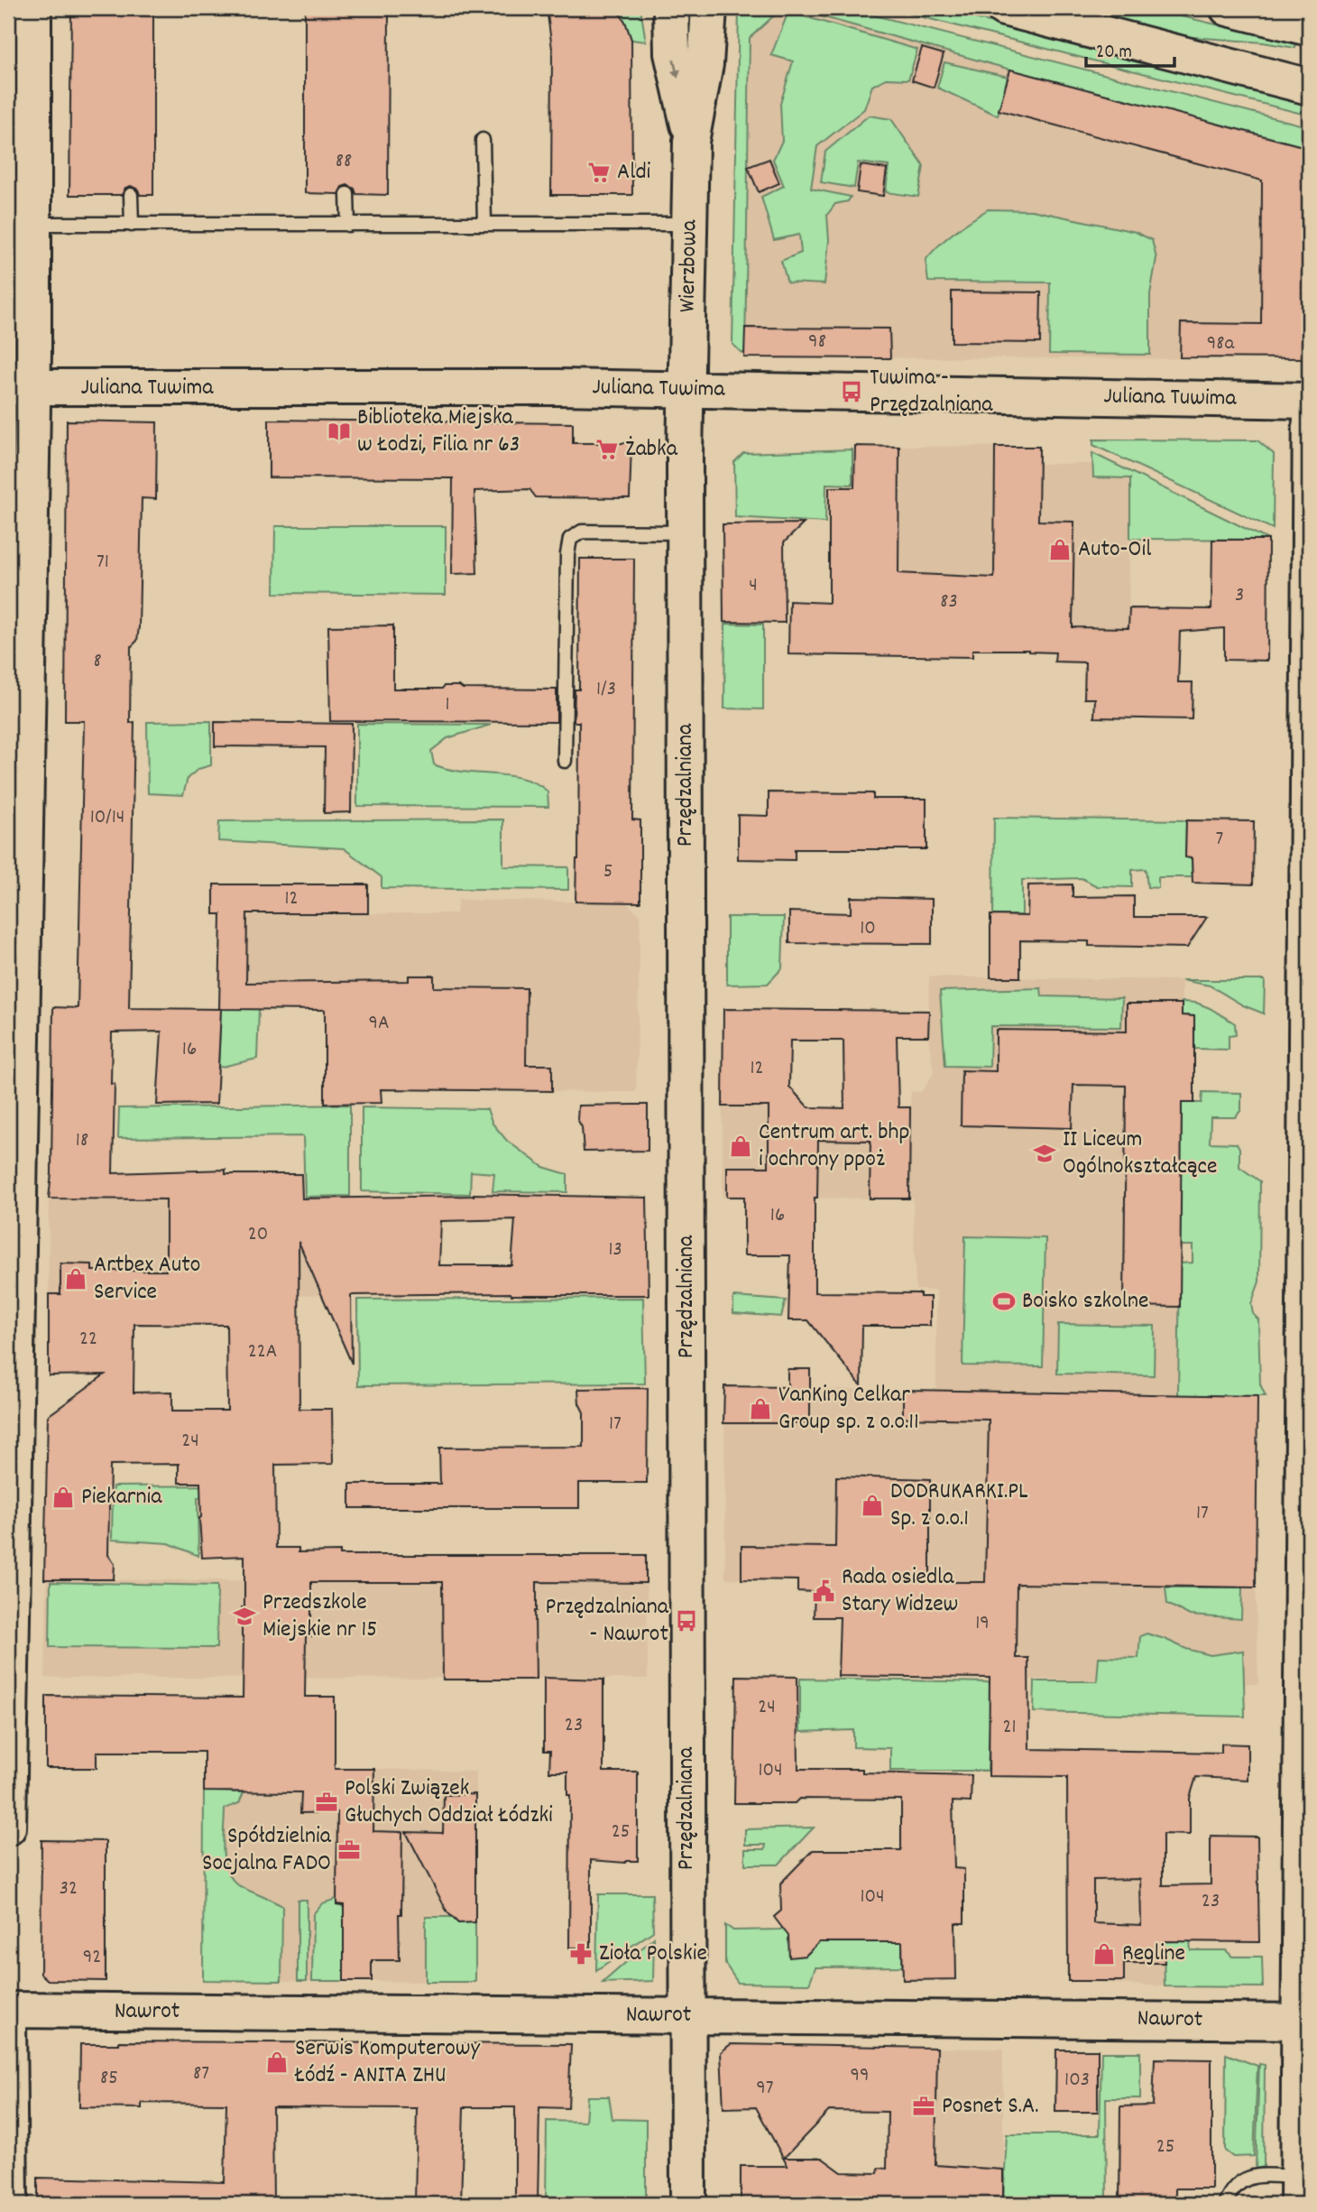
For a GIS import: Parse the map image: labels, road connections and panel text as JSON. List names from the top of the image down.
{
  "streets": {
    "street": [
      "Wierzbowa",
      "Juliana Tuwima",
      "Przędzalniana",
      "Nawrot"
    ]
  },
  "crossings": [
    ["Wierzbowa", "Juliana Tuwima"],
    ["Wierzbowa", "Przędzalniana"],
    ["Juliana Tuwima", "Przędzalniana"],
    ["Przędzalniana", "Nawrot"]
  ],
  "places": {
    "supermarket": ["Aldi", "Żabka"],
    "bus stop": ["Tuwima - Przędzalniana", "Przędzalniana - Nawrot"],
    "library": ["Biblioteka Miejska w Łodzi, Filia nr 63"],
    "shop": [
      "Auto-Oil",
      "Centrum art. bhp i ochrony ppoż",
      "Artbex Auto Service",
      "VanKing Celkar Group sp. z o.o.11",
      "Piekarnia",
      "DODRUKARKI.PL Sp. z o.o.1",
      "Regline",
      "Serwis Komputerowy Łódź - ANITA ZHU"
    ],
    "school or university": ["II Liceum Ogólnokształcące", "Przedszkole Miejskie nr 15"],
    "sports": ["Boisko szkolne"],
    "public building": ["Rada osiedla Stary Widzew"],
    "office": ["Polski Związek Głuchych Oddział Łódzki", "Spółdzielnia Socjalna FADO", "Posnet S.A."],
    "pharmacy": ["Zioła Polskie"]
  },
  "house_numbers": [
    "88",
    "98",
    "98a",
    "71",
    "4",
    "3",
    "83",
    "8",
    "1/3",
    "1",
    "10/14",
    "7",
    "5",
    "12",
    "10",
    "9A",
    "16",
    "12",
    "18",
    "16",
    "20",
    "13",
    "22",
    "22A",
    "17",
    "24",
    "17",
    "19",
    "24",
    "23",
    "21",
    "104",
    "25",
    "32",
    "104",
    "23",
    "92",
    "87",
    "99",
    "85",
    "103",
    "97",
    "25"
  ],
  "scale_bar": "20 m"
}
